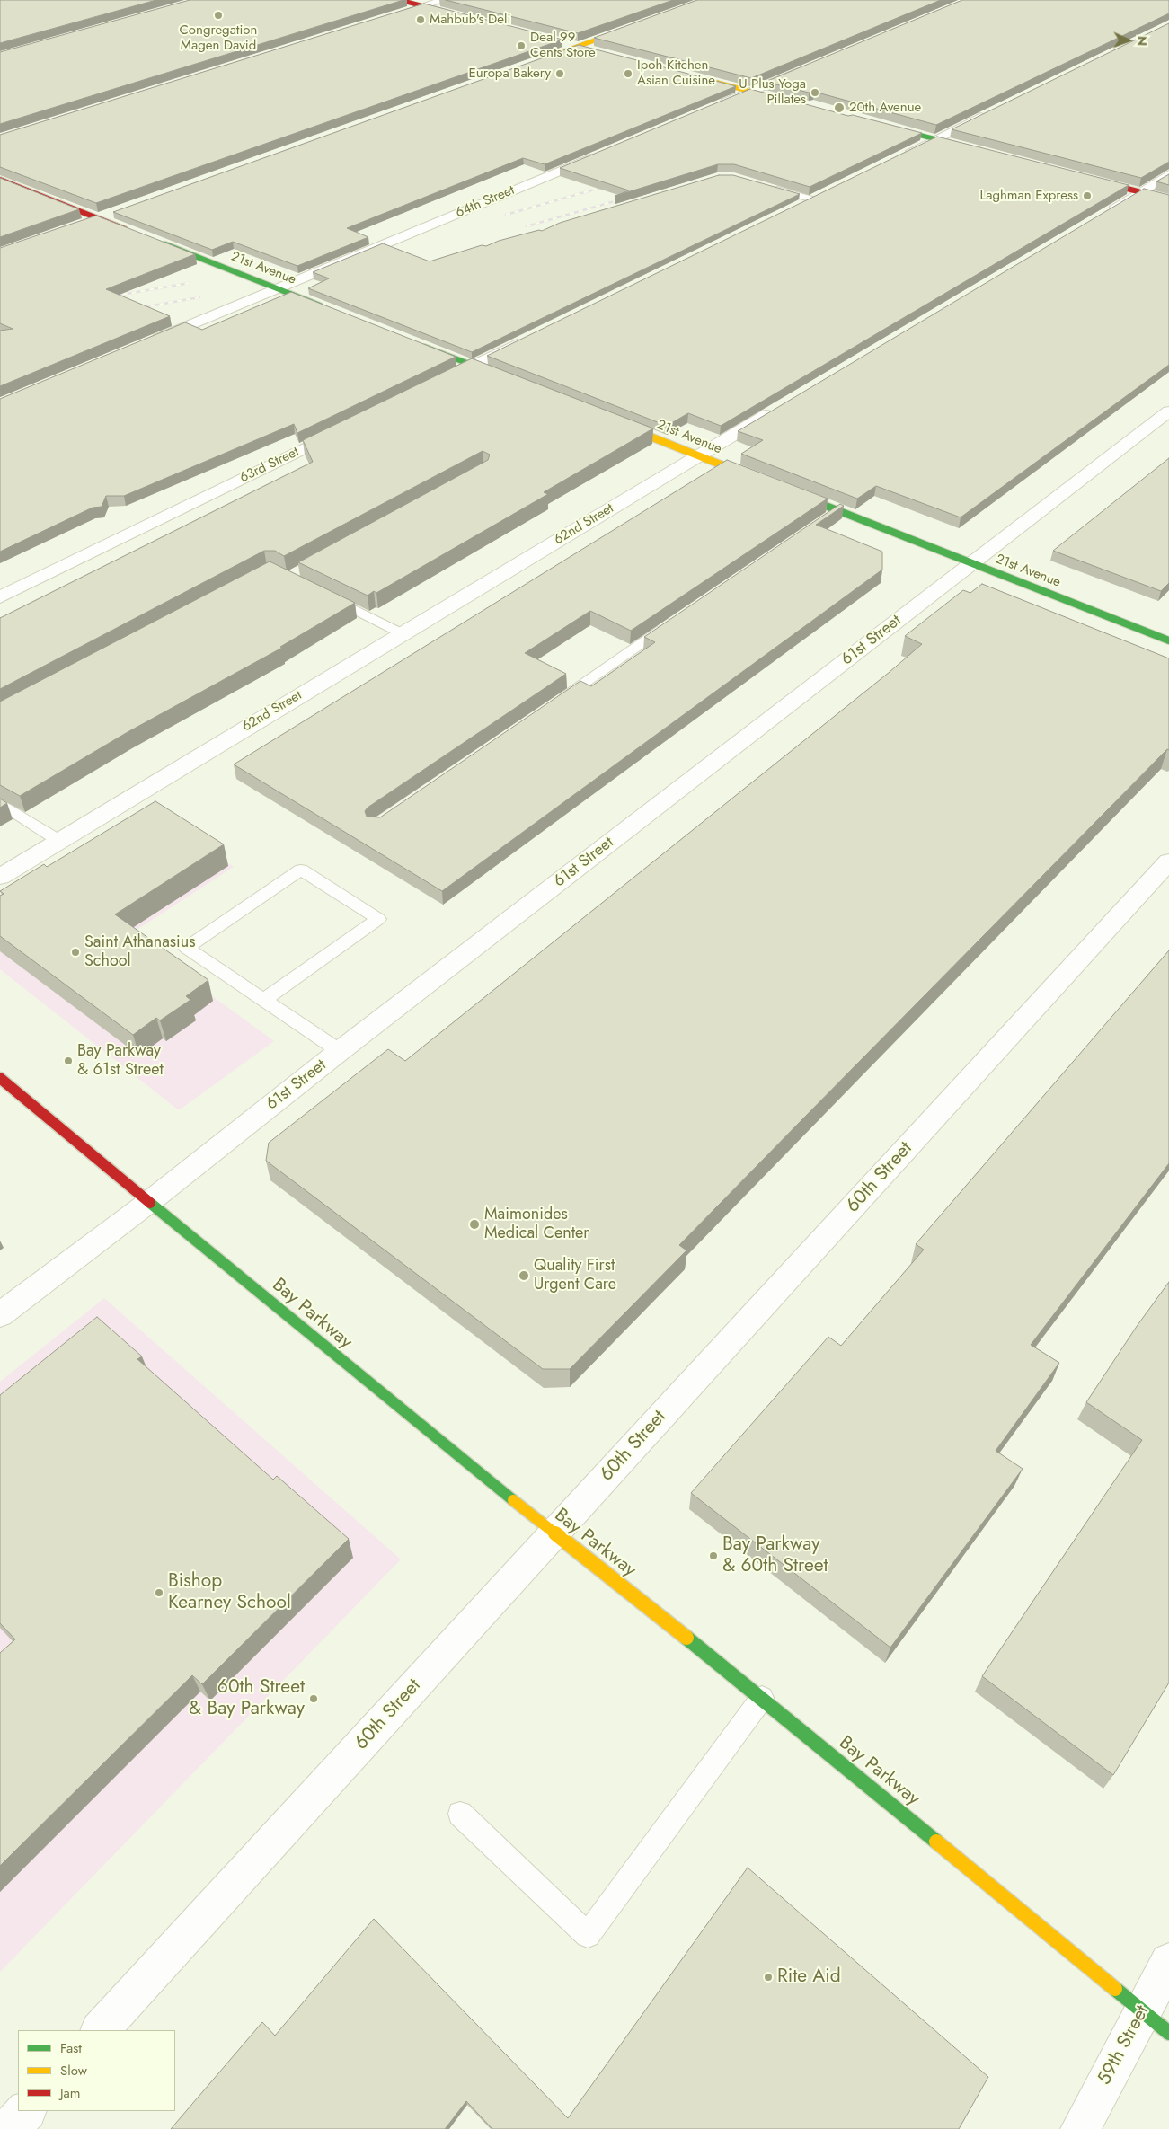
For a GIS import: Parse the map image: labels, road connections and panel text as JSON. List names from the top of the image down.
{
  "streets": {
    "street": [
      "64th Street",
      "21st Avenue",
      "63rd Street",
      "62nd Street",
      "61st Street",
      "60th Street",
      "Bay Parkway",
      "59th Street"
    ]
  },
  "crossings": [
    ["64th Street", "21st Avenue"],
    ["21st Avenue", "62nd Street"],
    ["21st Avenue", "61st Street"],
    ["61st Street", "Bay Parkway"],
    ["60th Street", "Bay Parkway"],
    ["Bay Parkway", "59th Street"]
  ],
  "places": [
    "Congregation Magen David",
    "Mahbub's Deli",
    "Deal 99 Cents Store",
    "Europa Bakery",
    "Ipoh Kitchen Asian Cuisine",
    "U Plus Yoga Pillates",
    "20th Avenue",
    "Laghman Express",
    "Saint Athanasius School",
    "Bay Parkway & 61st Street",
    "Maimonides Medical Center",
    "Quality First Urgent Care",
    "Bay Parkway & 60th Street",
    "Bishop Kearney School",
    "60th Street & Bay Parkway",
    "Rite Aid"
  ],
  "legend": ["Fast", "Slow", "Jam"],
  "north": "right"
}
